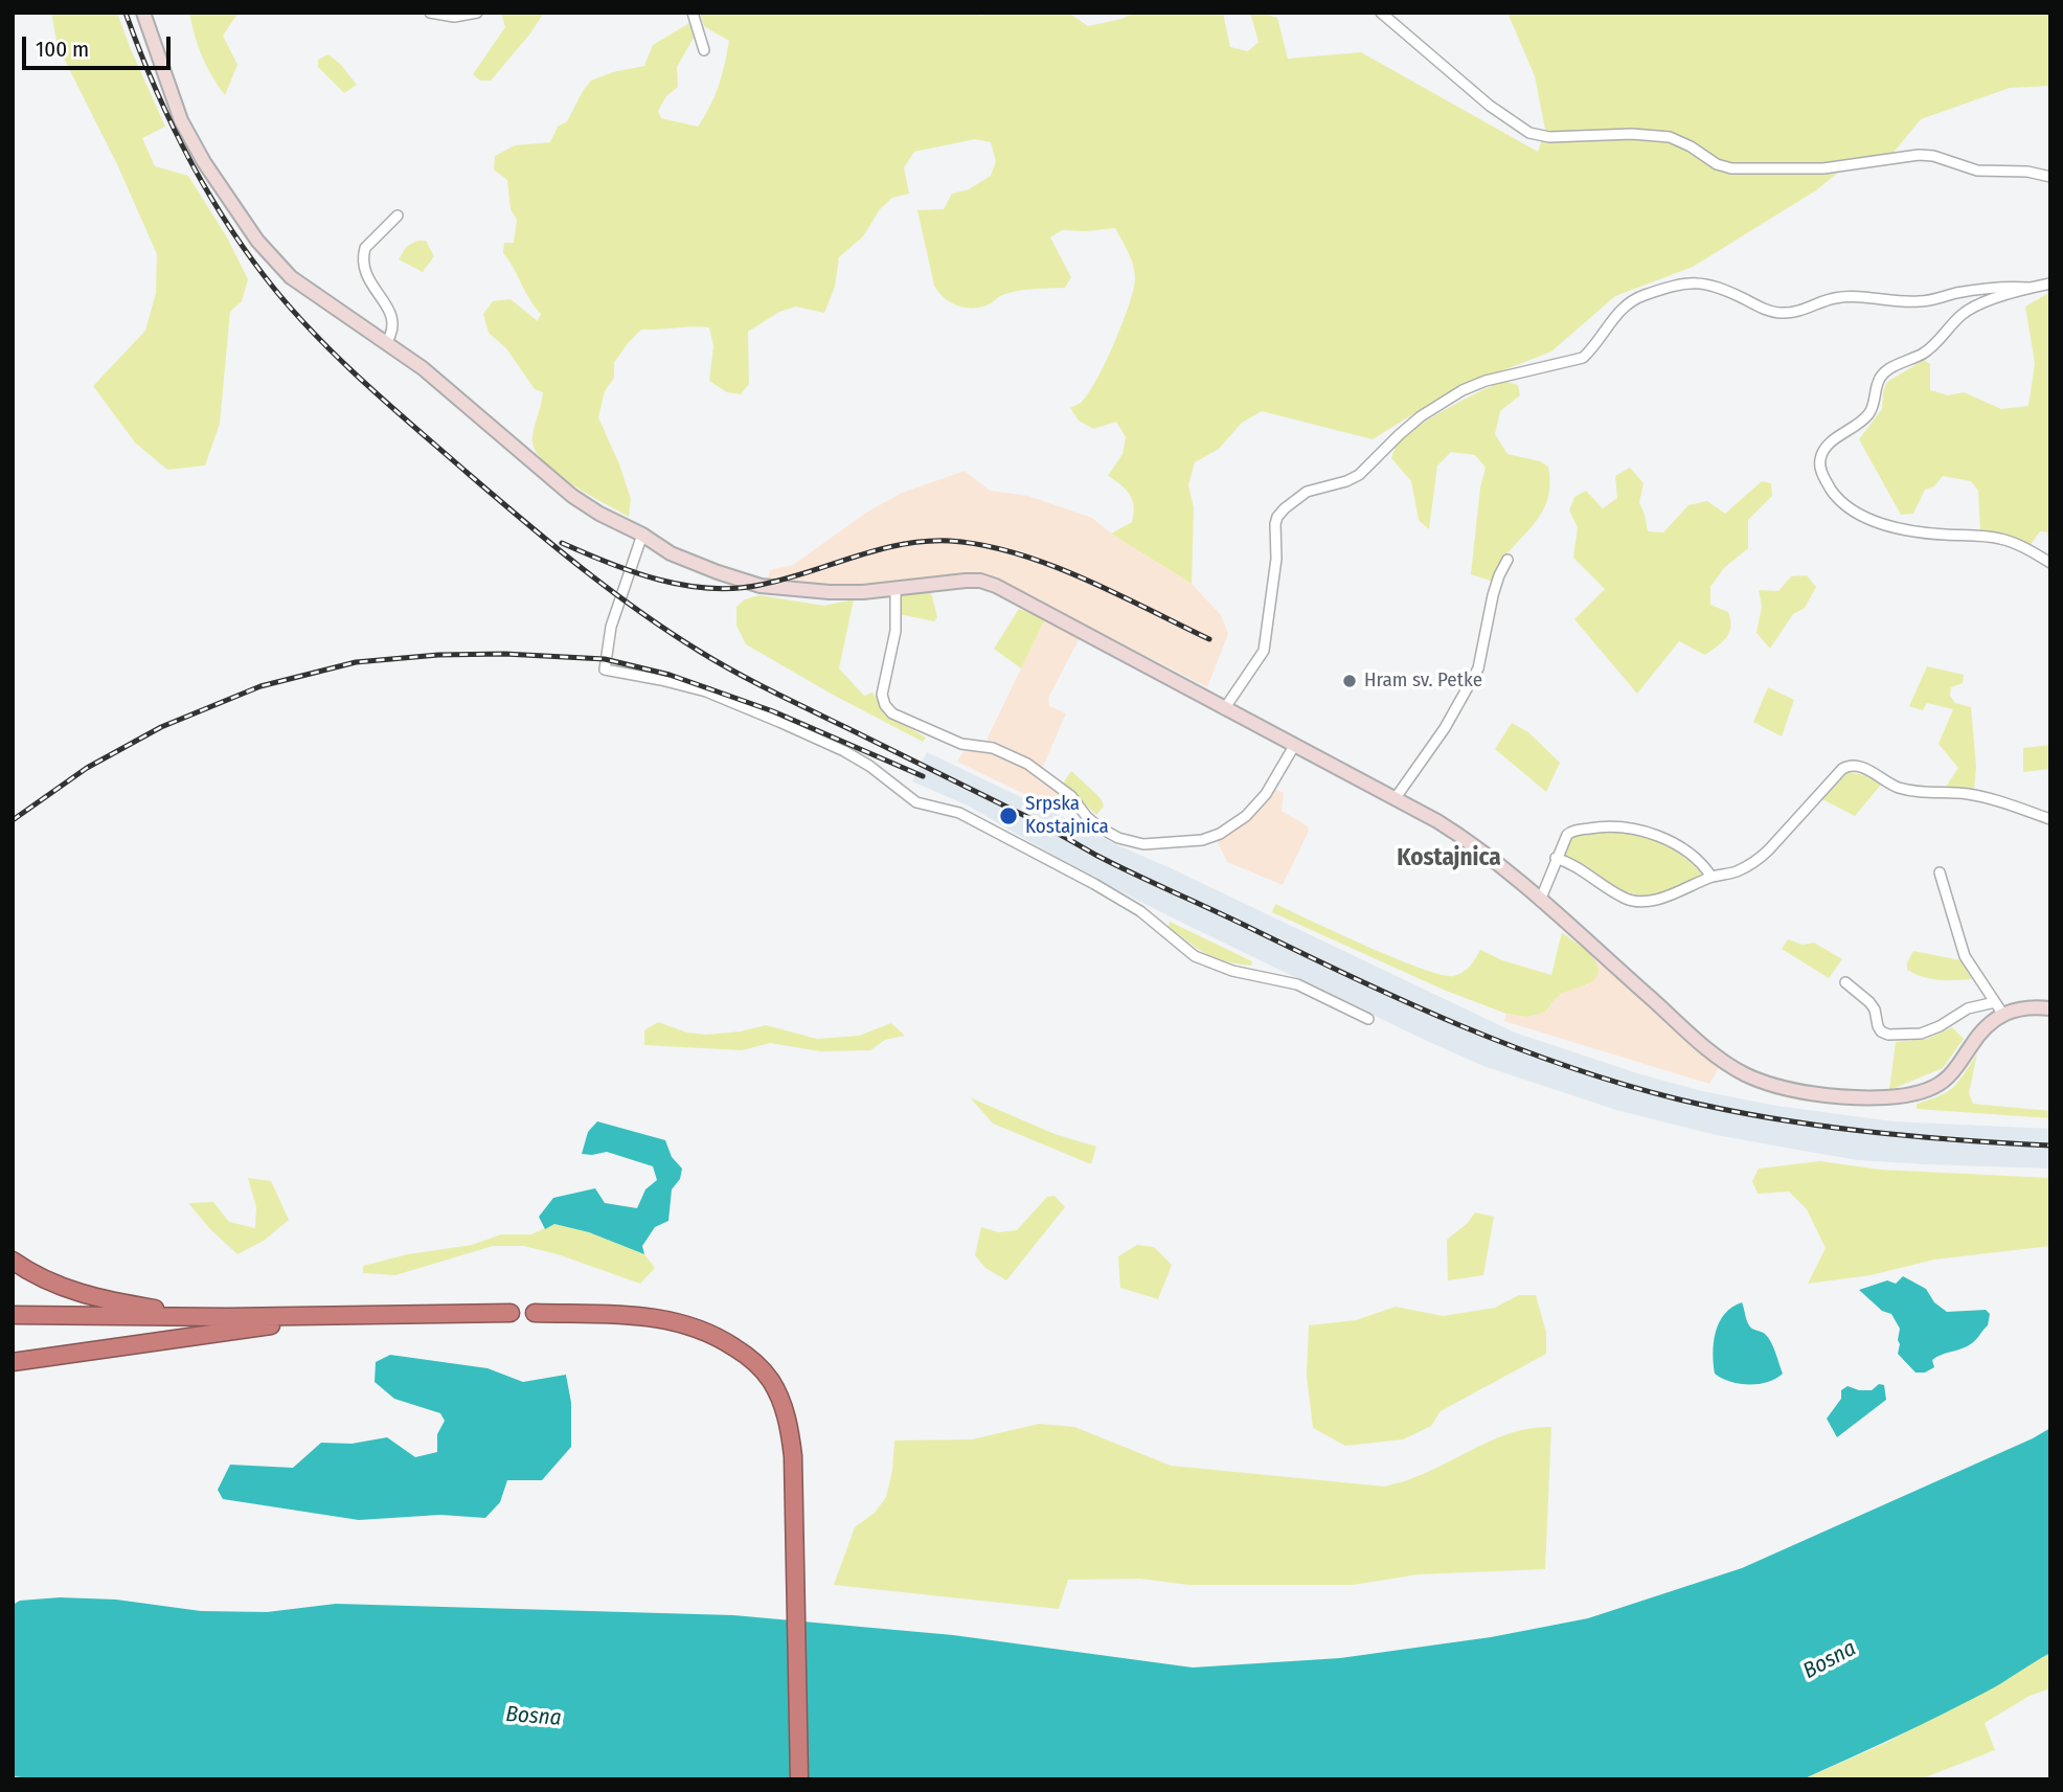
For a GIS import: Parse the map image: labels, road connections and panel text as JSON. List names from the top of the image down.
{
  "districts": ["Kostajnica"],
  "water": ["Bosna"],
  "places": ["Hram sv. Petke", "Srpska Kostajnica"],
  "scale_bar": "100 m"
}
